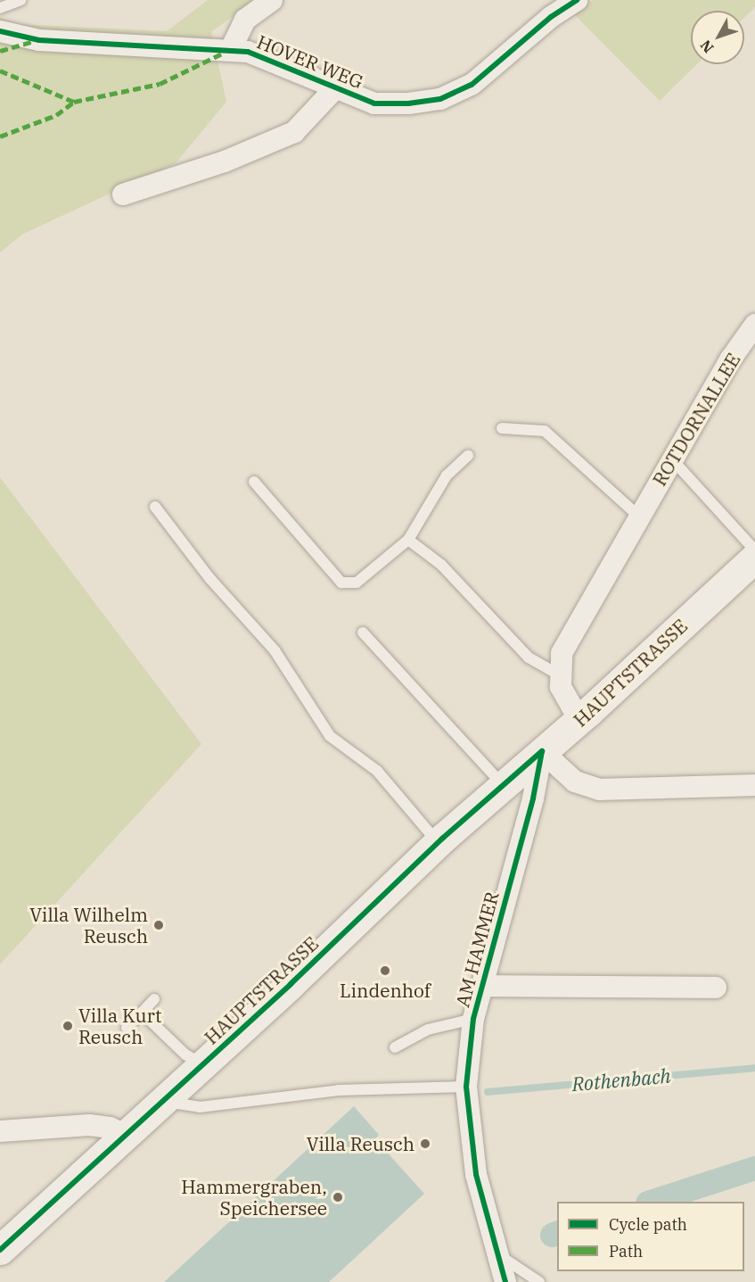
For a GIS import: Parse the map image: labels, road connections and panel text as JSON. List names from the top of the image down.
{
  "streets": {
    "main road": ["HAUPTSTRASSE"],
    "street": ["HOVER WEG", "ROTDORNALLEE", "AM HAMMER"]
  },
  "crossings": [
    ["ROTDORNALLEE", "HAUPTSTRASSE"],
    ["HAUPTSTRASSE", "AM HAMMER"]
  ],
  "water": ["Rothenbach"],
  "places": [
    "Villa Wilhelm Reusch",
    "Lindenhof",
    "Villa Kurt Reusch",
    "Villa Reusch",
    "Hammergraben, Speichersee"
  ],
  "legend": ["Cycle path", "Path"],
  "north": "bottom left"
}
